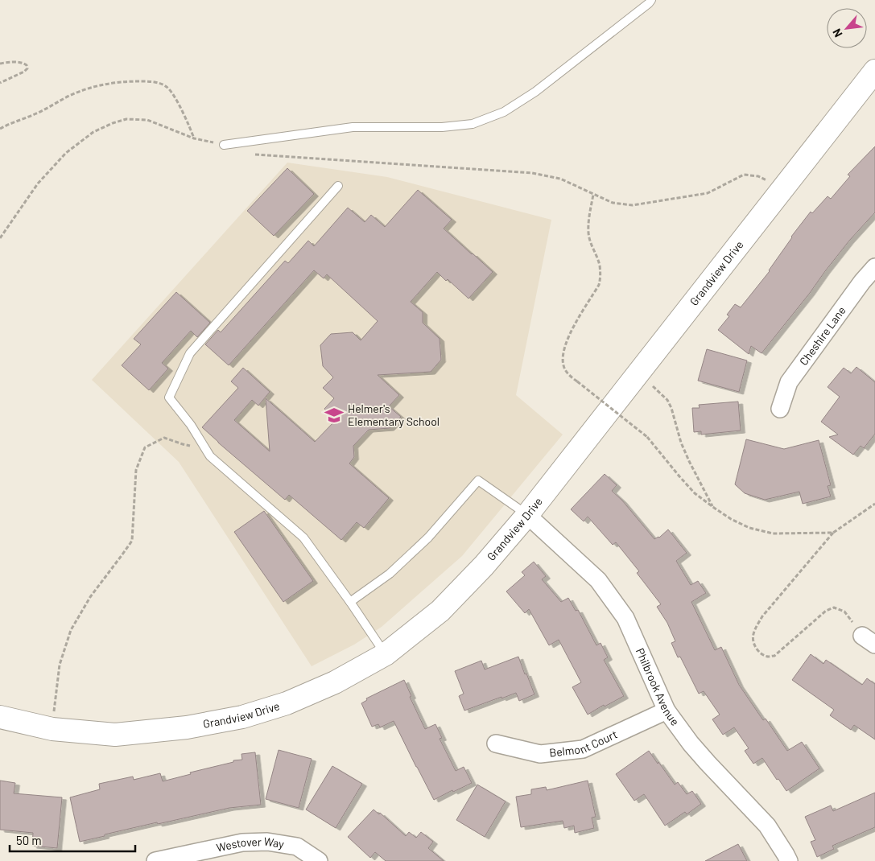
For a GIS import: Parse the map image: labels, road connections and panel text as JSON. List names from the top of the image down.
{
  "streets": {
    "street": [
      "Grandview Drive",
      "Cheshire Lane",
      "Philbrook Avenue",
      "Belmont Court",
      "Westover Way"
    ]
  },
  "crossings": [
    ["Grandview Drive", "Philbrook Avenue"],
    ["Philbrook Avenue", "Belmont Court"]
  ],
  "places": {
    "school or university": ["Helmer's Elementary School"]
  },
  "scale_bar": "50 m",
  "north": "bottom left"
}
